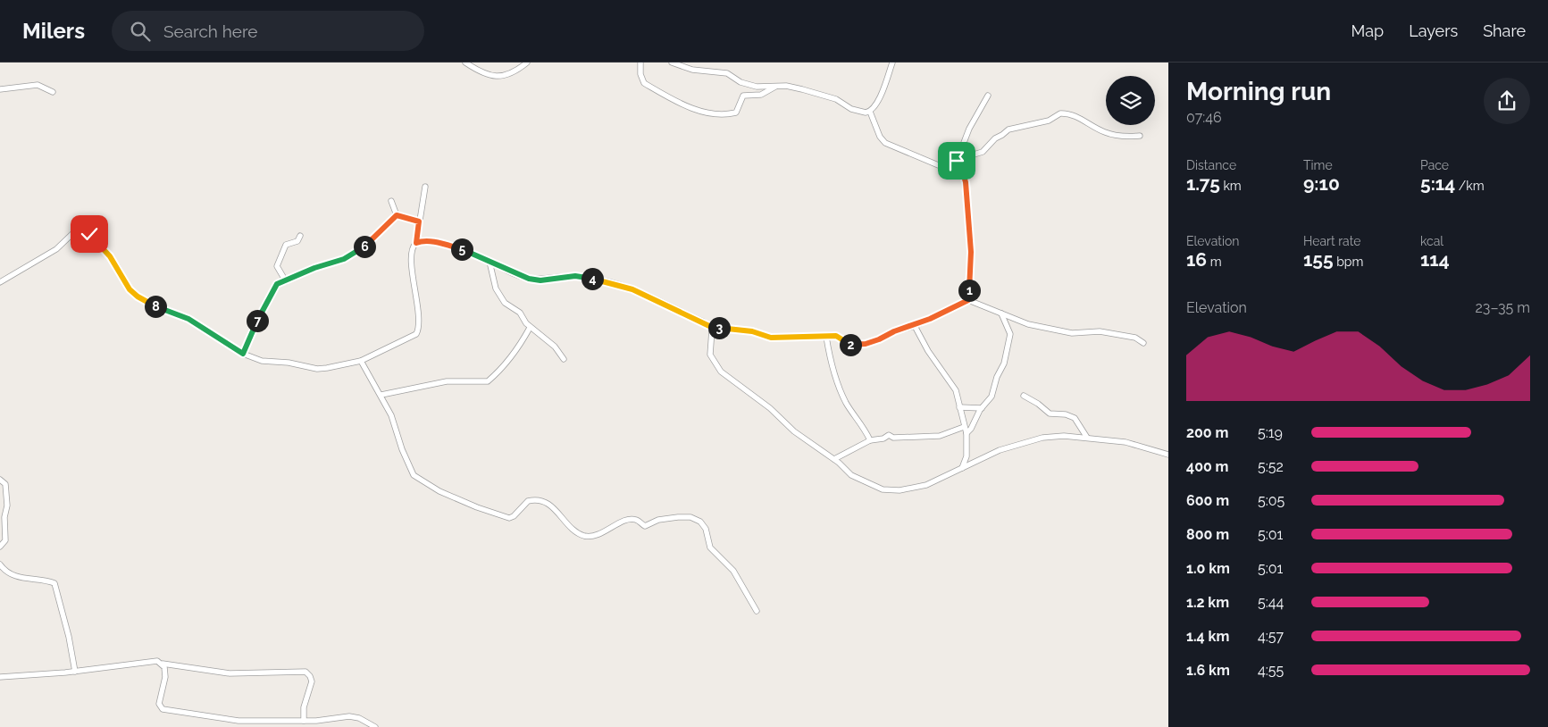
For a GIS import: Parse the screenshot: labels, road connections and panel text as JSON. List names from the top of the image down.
{
  "page": {
    "header": "Milers",
    "search": "Search here",
    "nav": ["Map", "Layers", "Share"],
    "heading": ["Morning run", "07:46"],
    "stats": [
      ["Distance", "1.75 km"],
      ["Time", "9:10"],
      ["Pace", "5:14 /km"],
      ["Elevation", "16 m"],
      ["Heart rate", "155 bpm"],
      ["kcal", "114"]
    ],
    "pins": [
      "6",
      "5",
      "4",
      "1",
      "8",
      "7",
      "3",
      "2"
    ],
    "chart": ["Elevation", "23–35 m"],
    "list": [
      {
        "name": "200 m",
        "note": "5:19"
      },
      {
        "name": "400 m",
        "note": "5:52"
      },
      {
        "name": "600 m",
        "note": "5:05"
      },
      {
        "name": "800 m",
        "note": "5:01"
      },
      {
        "name": "1.0 km",
        "note": "5:01"
      },
      {
        "name": "1.2 km",
        "note": "5:44"
      },
      {
        "name": "1.4 km",
        "note": "4:57"
      },
      {
        "name": "1.6 km",
        "note": "4:55"
      }
    ]
  }
}
